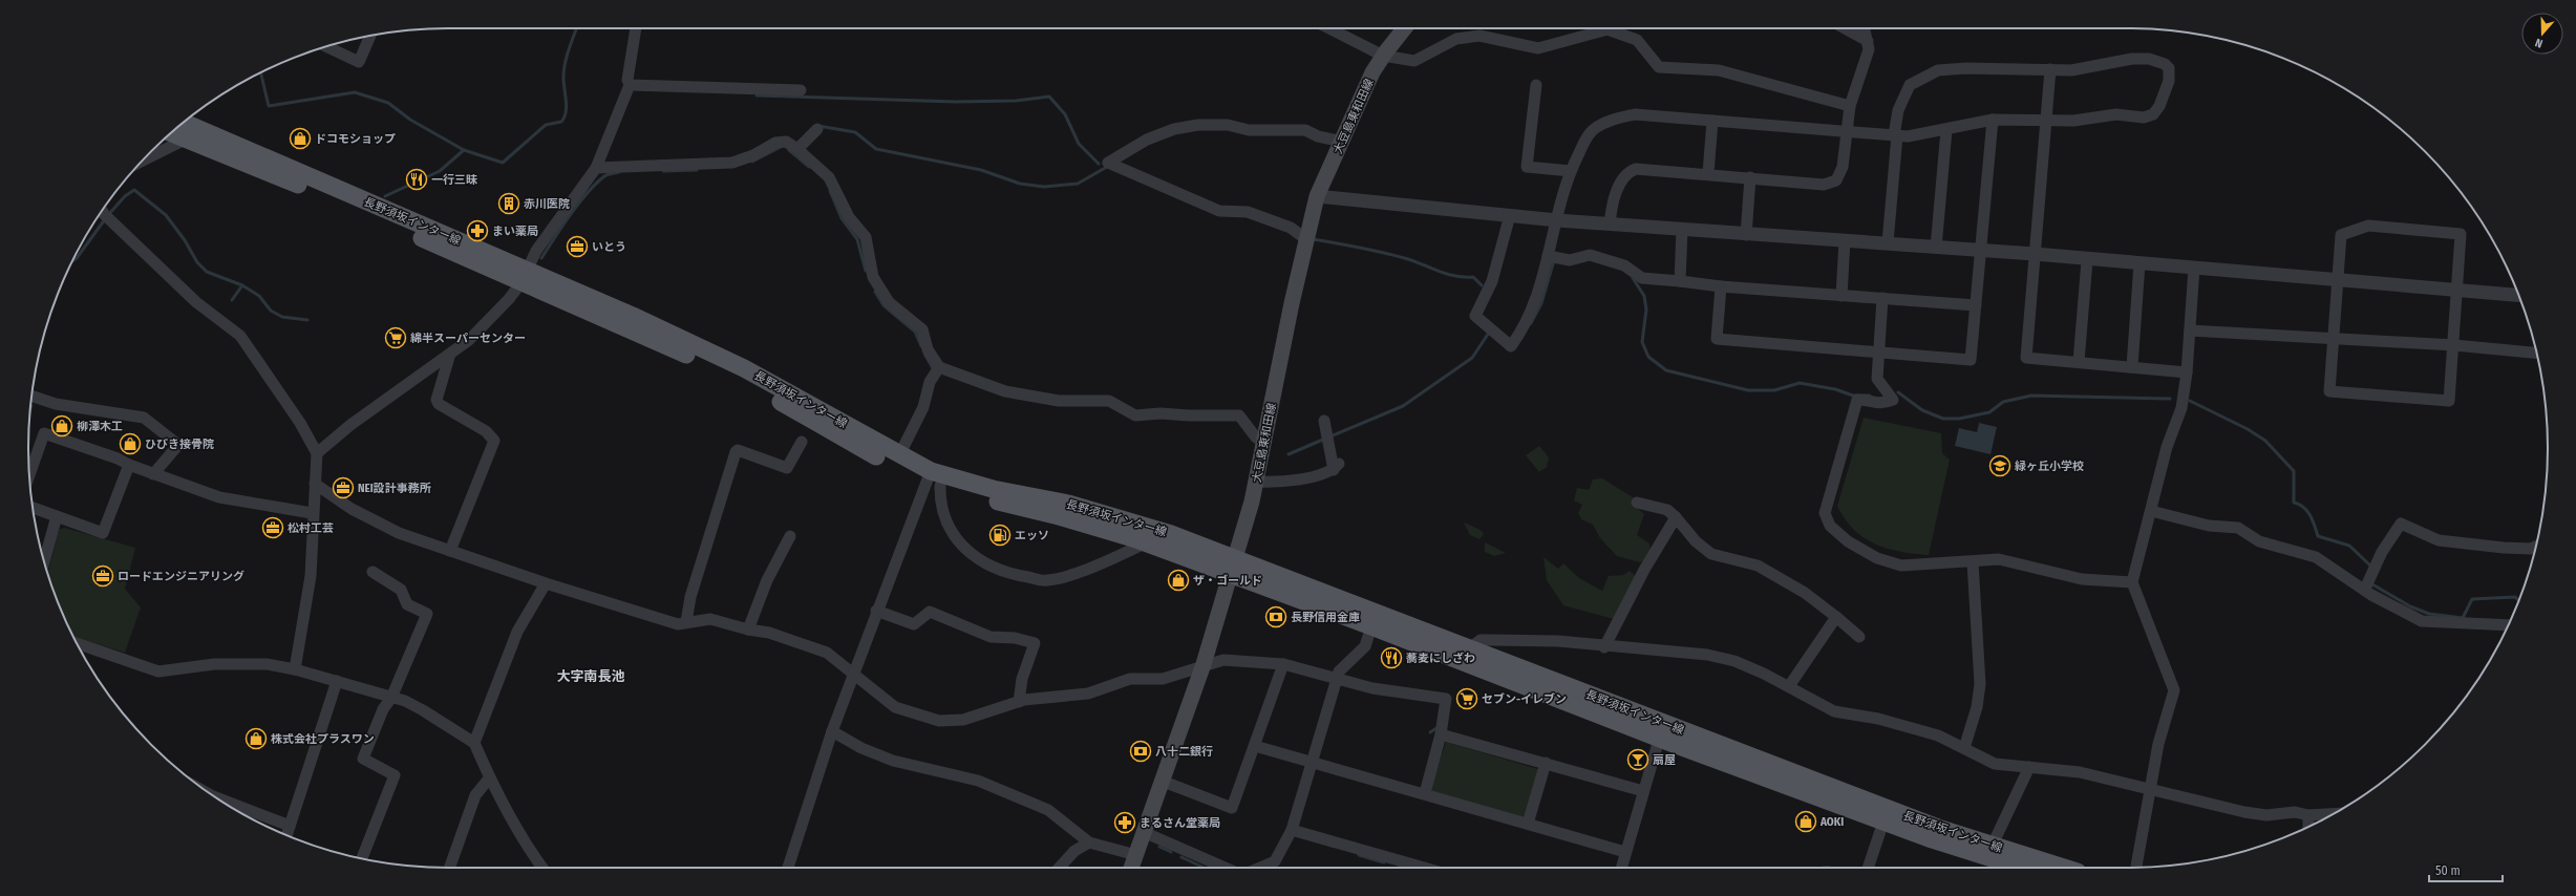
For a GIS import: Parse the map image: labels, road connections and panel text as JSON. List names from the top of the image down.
{
  "streets": {
    "main road": ["大豆島東和田線", "長野須坂インター線"]
  },
  "crossings": [
    ["大豆島東和田線", "長野須坂インター線"]
  ],
  "districts": ["大字南長池"],
  "places": {
    "shop": [
      "ドコモショップ",
      "柳澤木工",
      "ひびき接骨院",
      "ザ・ゴールド",
      "株式会社プラスワン",
      "AOKI"
    ],
    "restaurant": ["一行三昧", "蕎麦にしざわ"],
    "building": ["赤川医院"],
    "pharmacy": ["まい薬局", "まるさん堂薬局"],
    "office": [
      "いとう",
      "NEI設計事務所",
      "松村工芸",
      "ロードエンジニアリング"
    ],
    "supermarket": ["綿半スーパーセンター", "セブン-イレブン"],
    "school or university": ["緑ヶ丘小学校"],
    "fuel station": ["エッソ"],
    "bank": ["長野信用金庫", "八十二銀行"],
    "bar": ["扇屋"]
  },
  "scale_bar": "50 m",
  "north": "bottom"
}
